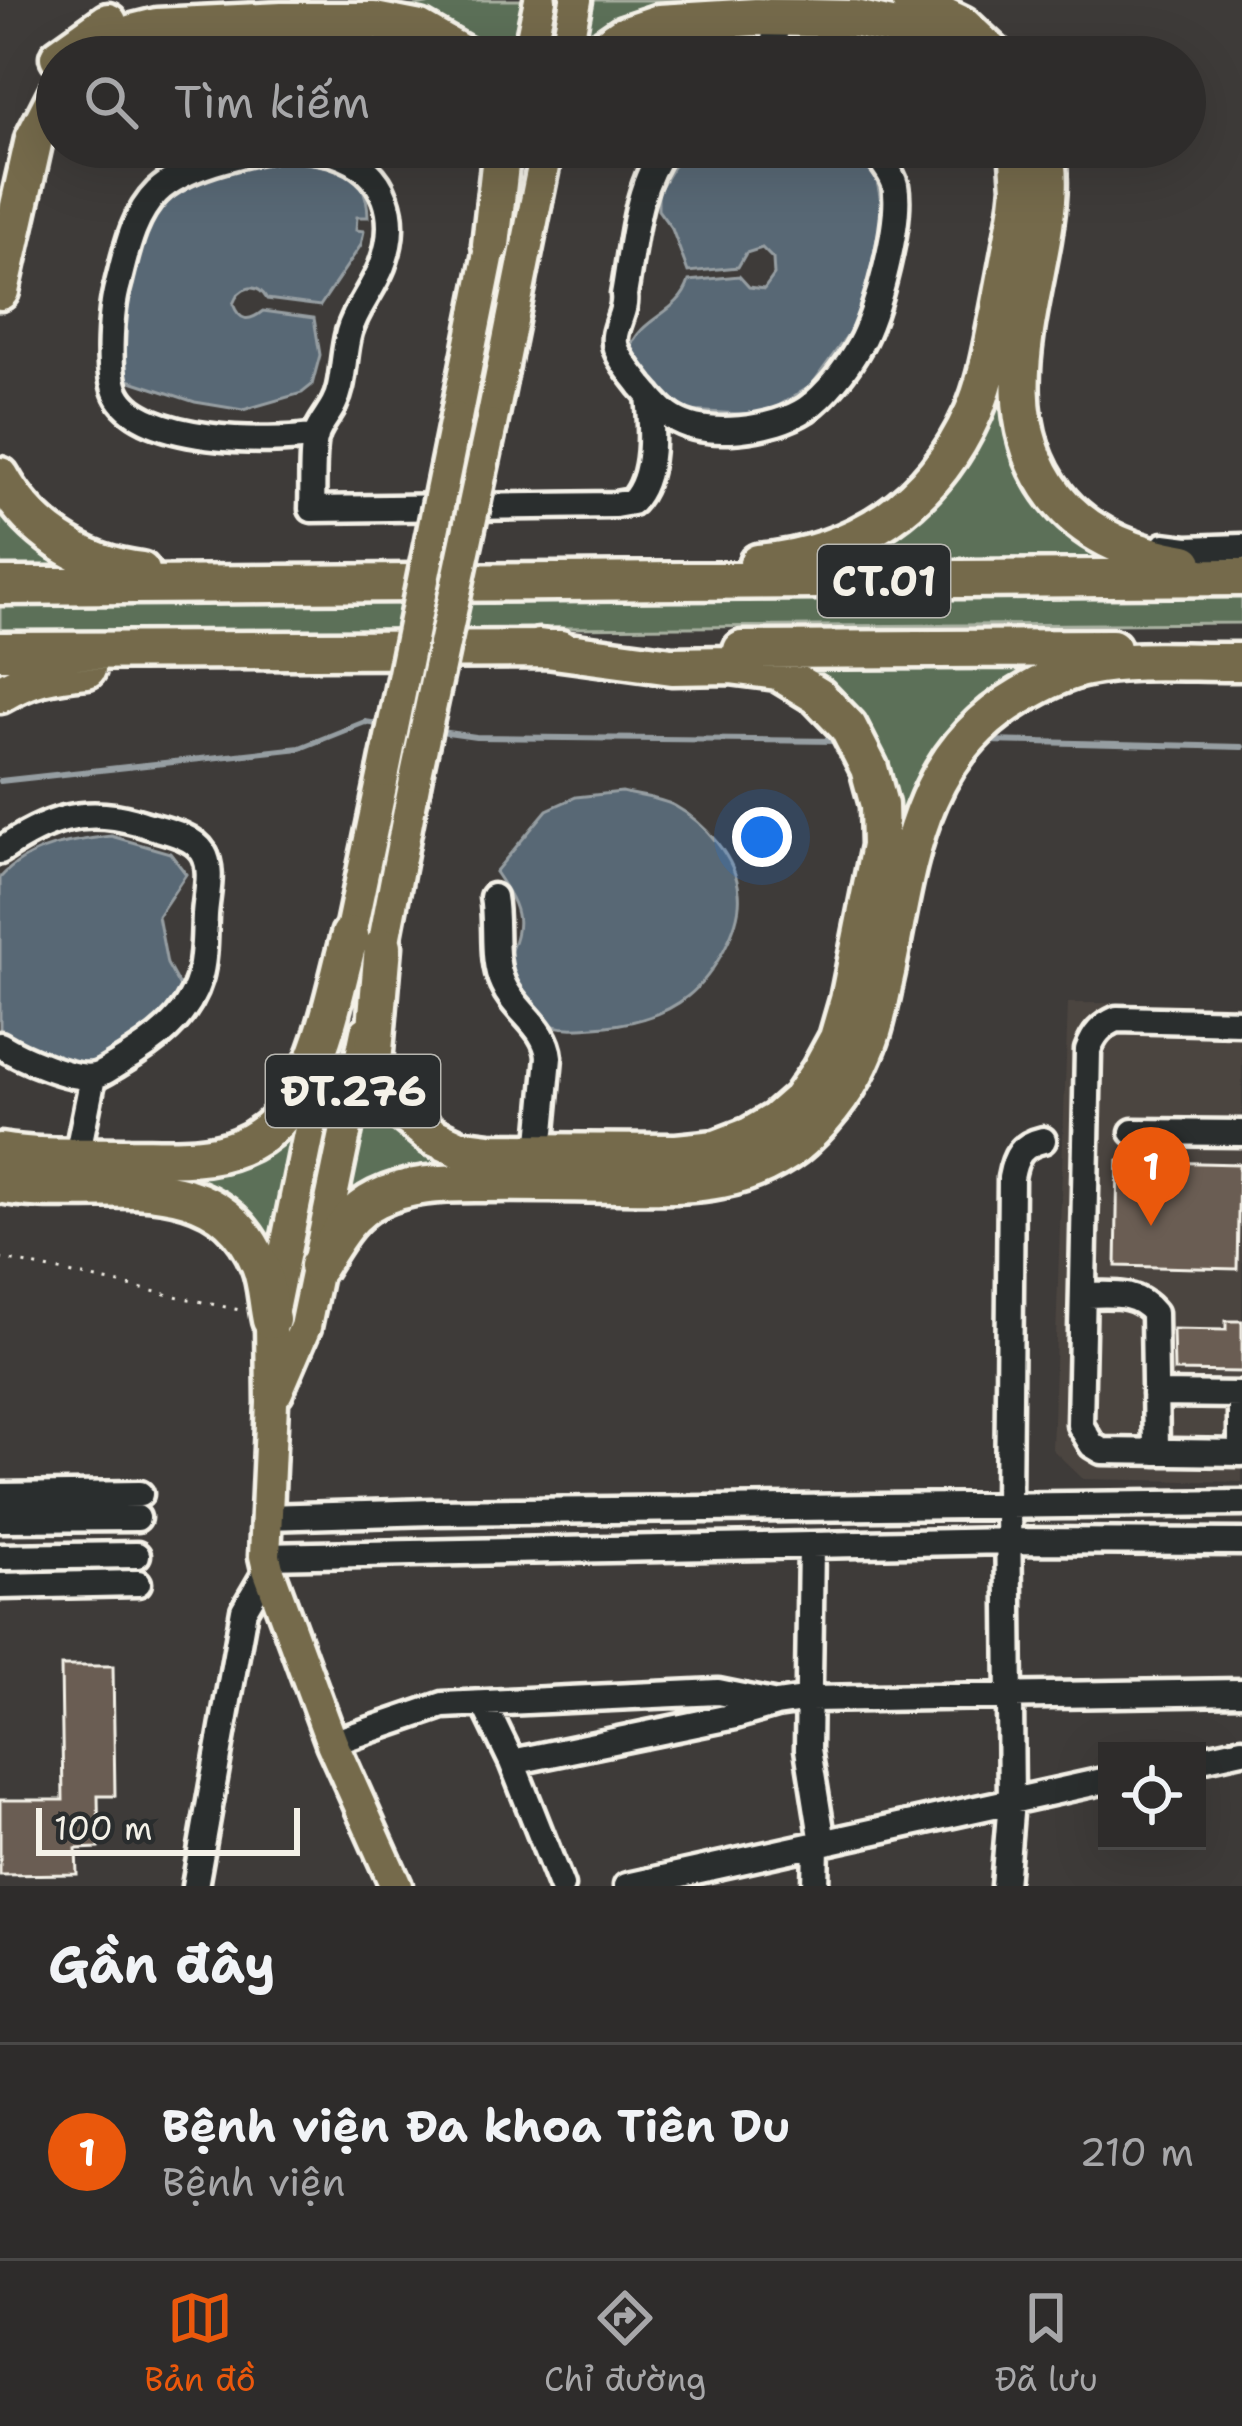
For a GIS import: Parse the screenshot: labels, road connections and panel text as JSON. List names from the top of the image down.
{
  "streets": {
    "highway": ["CT.01"],
    "main road": ["ĐT.276"]
  },
  "scale_bar": "100 m",
  "page": {
    "search": "Tìm kiếm",
    "pins": "1",
    "scale": "100 m",
    "heading": "Gần đây",
    "list": [
      {
        "mark": "1",
        "name": "Bệnh viện Đa khoa Tiên Du",
        "note": "Bệnh viện",
        "value": "210 m"
      }
    ],
    "nav": ["Bản đồ", "Chỉ đường", "Đã lưu"]
  }
}
